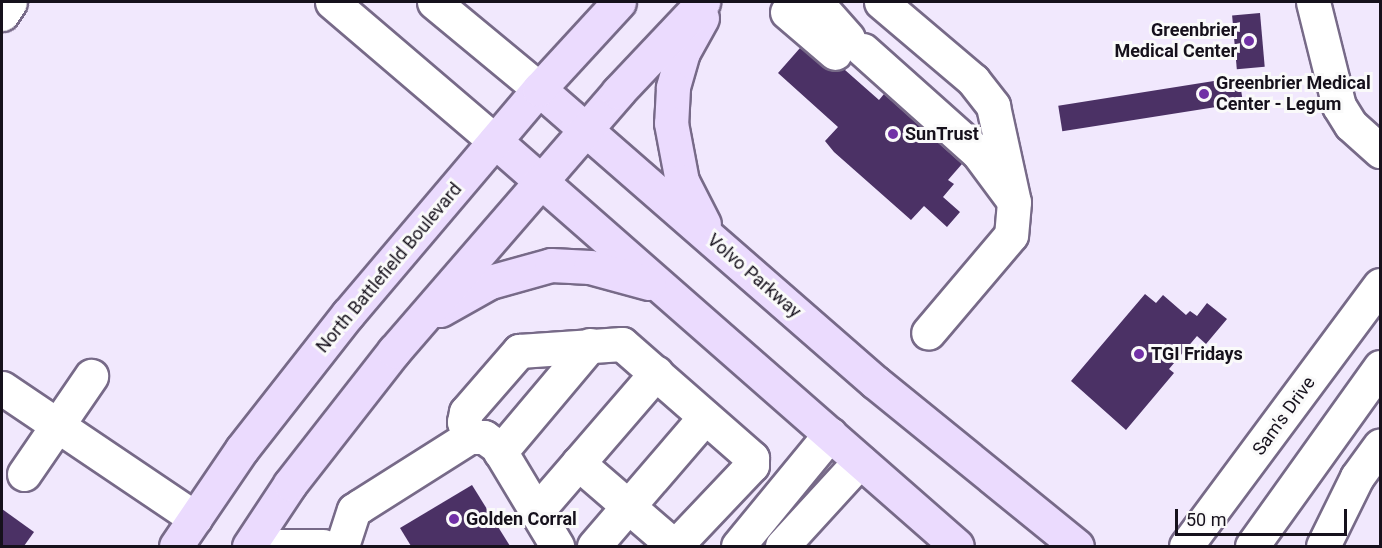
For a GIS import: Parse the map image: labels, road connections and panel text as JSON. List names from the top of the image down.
{
  "streets": {
    "main road": ["North Battlefield Boulevard", "Volvo Parkway"],
    "street": ["Sam's Drive"]
  },
  "crossings": [
    ["North Battlefield Boulevard", "Volvo Parkway"]
  ],
  "places": [
    "Greenbrier Medical Center",
    "Greenbrier Medical Center - Legum",
    "SunTrust",
    "TGI Fridays",
    "Golden Corral"
  ],
  "scale_bar": "50 m"
}
